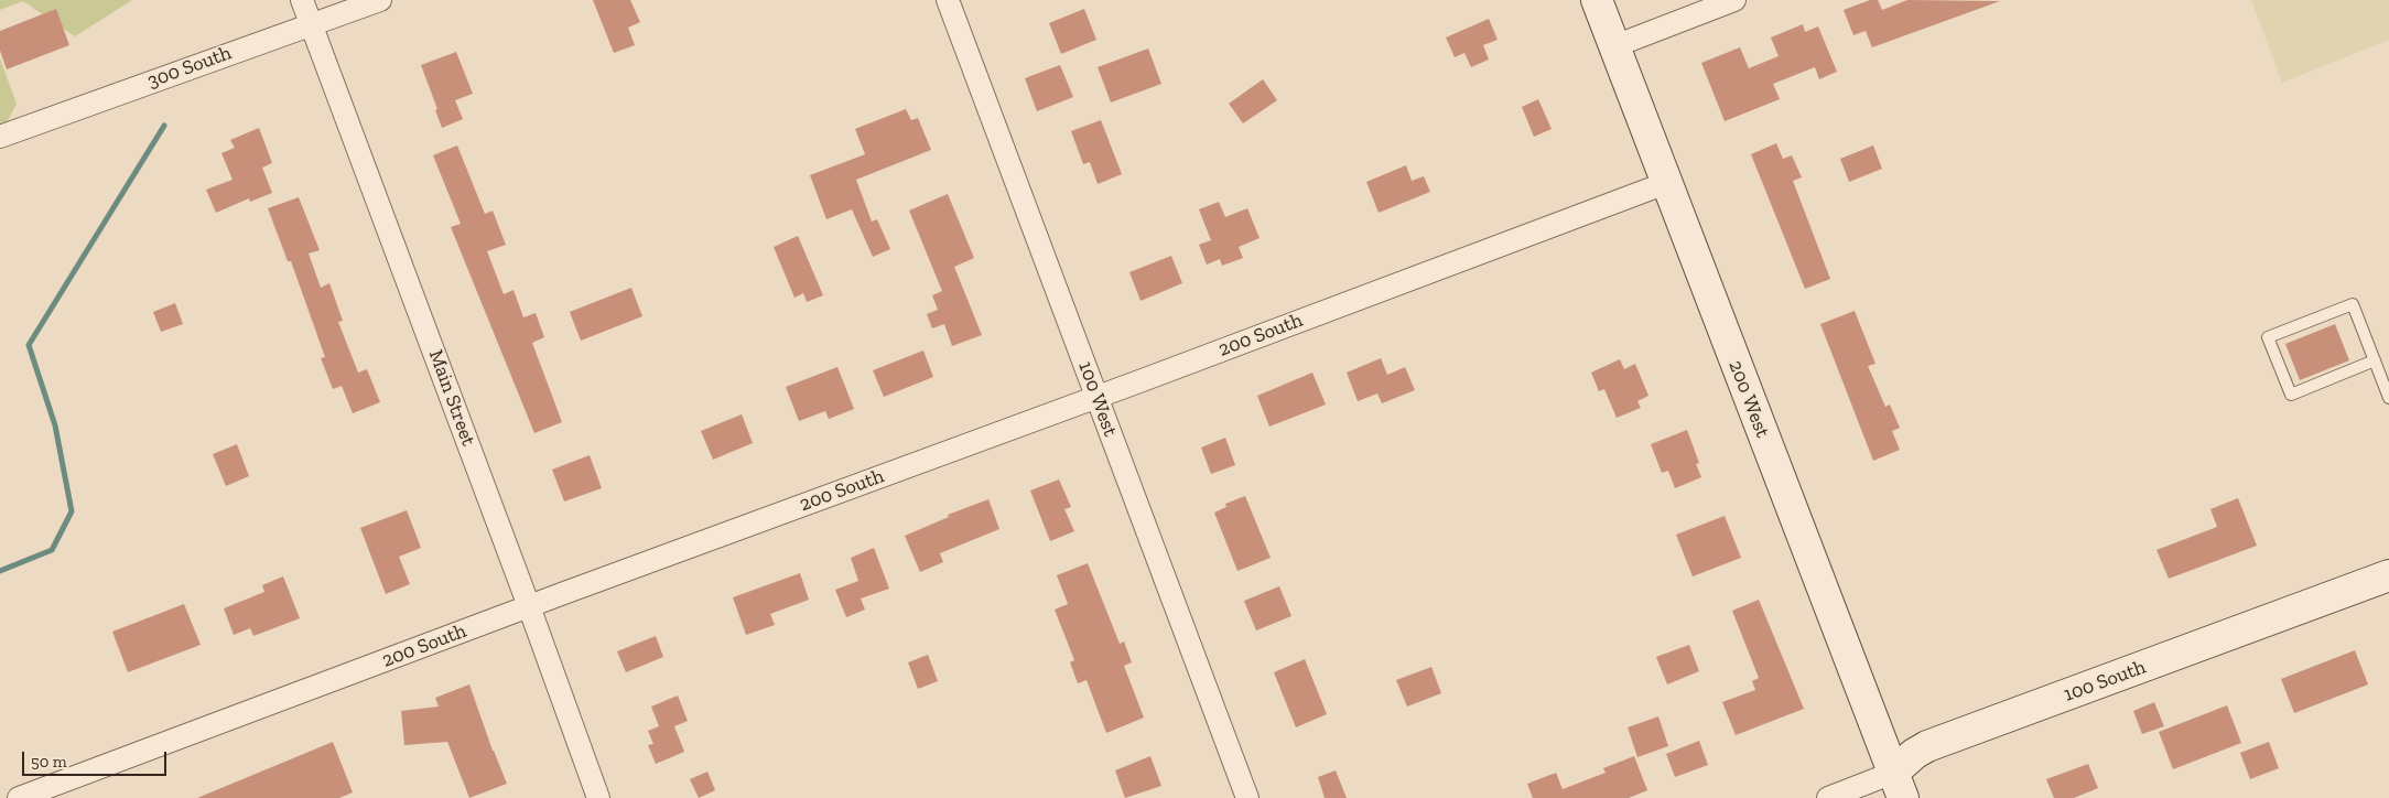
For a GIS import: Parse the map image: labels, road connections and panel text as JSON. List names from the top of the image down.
{
  "streets": {
    "street": [
      "300 South",
      "200 South",
      "Main Street",
      "100 West",
      "200 West",
      "100 South"
    ]
  },
  "crossings": [
    ["300 South", "Main Street"],
    ["200 South", "Main Street"],
    ["200 South", "100 West"],
    ["200 South", "200 West"],
    ["200 West", "100 South"]
  ],
  "scale_bar": "50 m"
}
